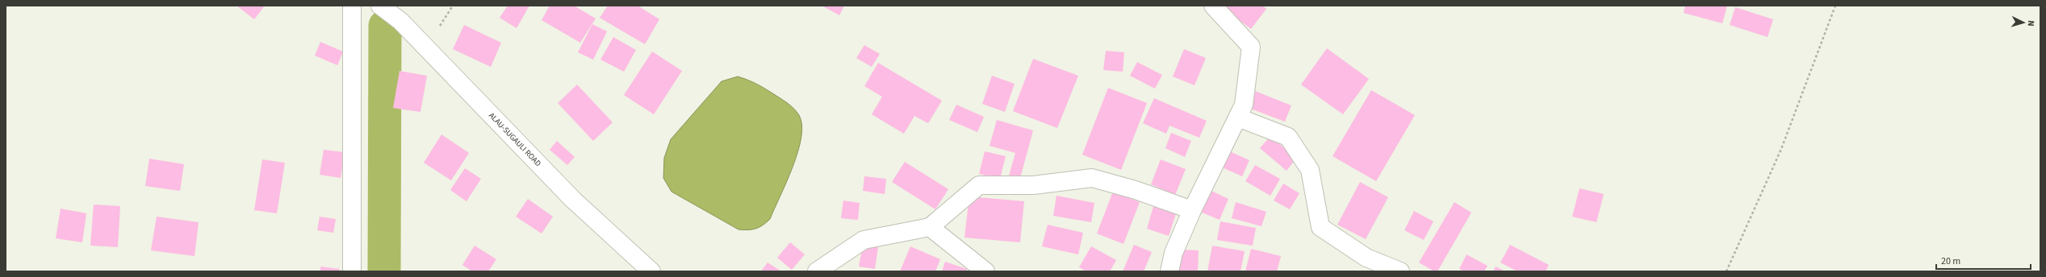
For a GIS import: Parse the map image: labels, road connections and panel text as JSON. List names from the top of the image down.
{
  "streets": {
    "street": ["ALAU-SUGAULI ROAD"]
  },
  "scale_bar": "20 m",
  "north": "right"
}
